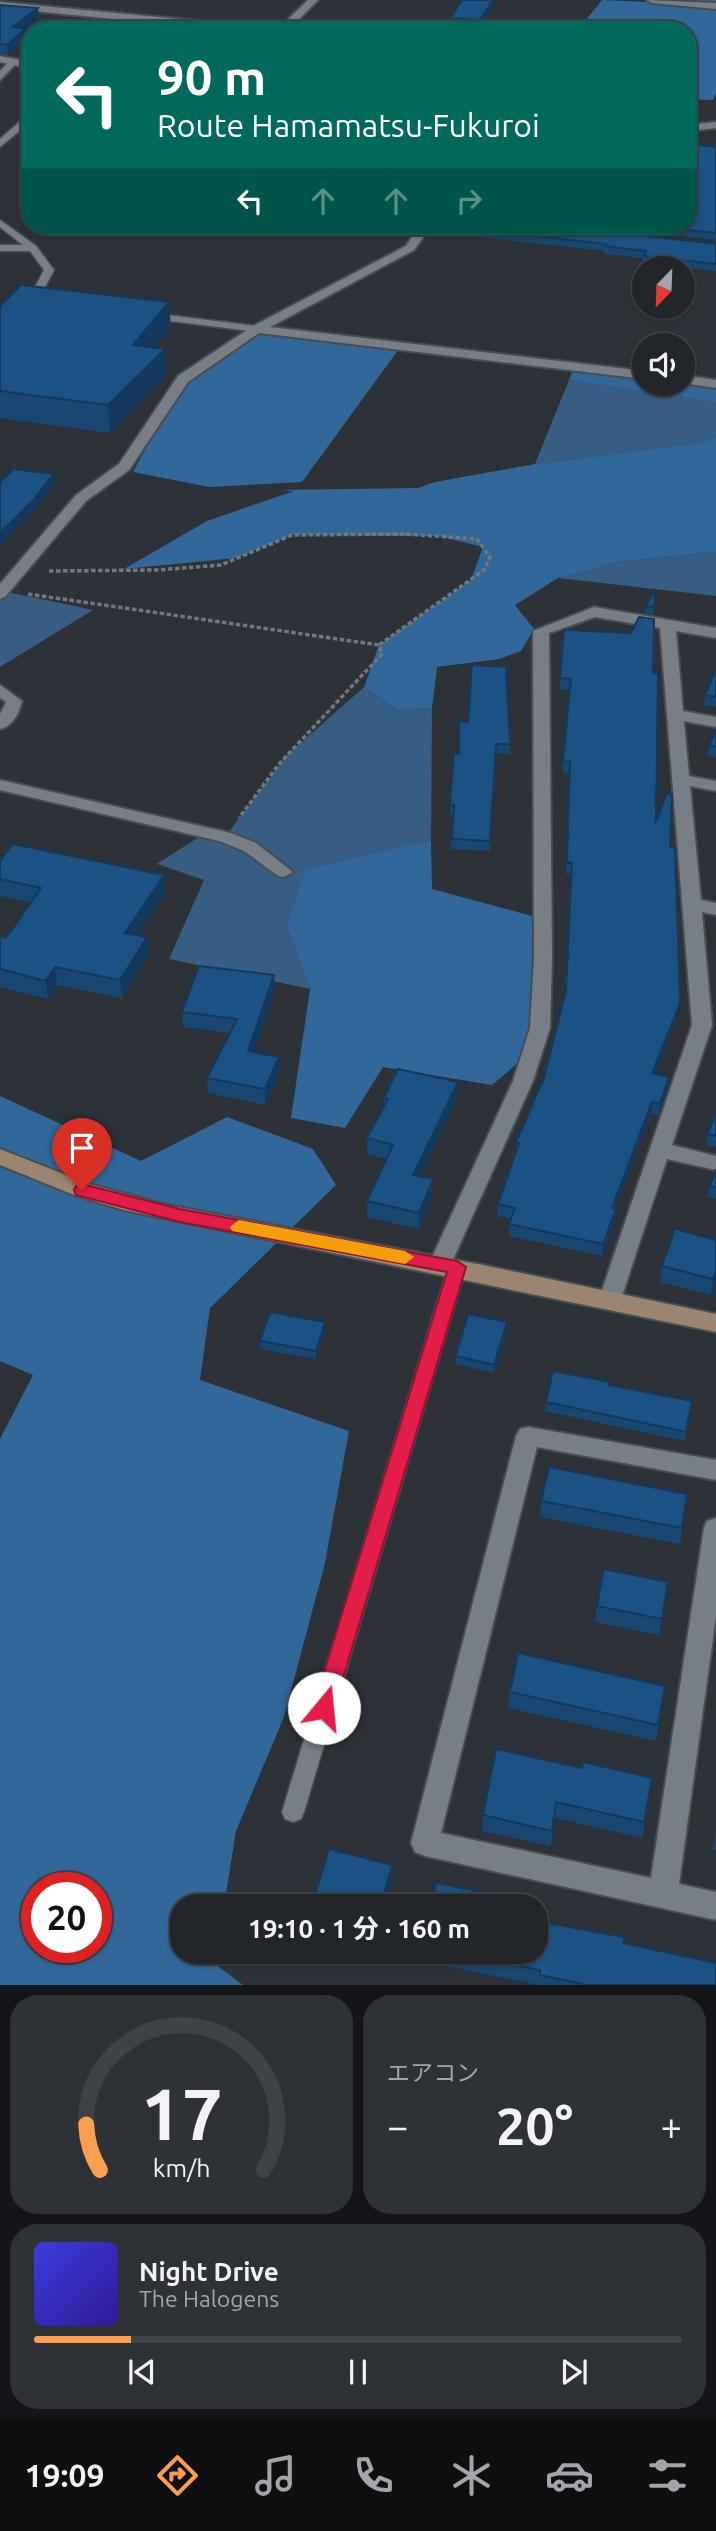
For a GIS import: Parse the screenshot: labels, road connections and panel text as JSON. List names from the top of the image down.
{
  "north": "bottom left",
  "page": {
    "turn": ["90 m", "Route Hamamatsu-Fukuroi"],
    "limit": "20",
    "trip": "19:10 · 1 分 · 160 m",
    "tile": "エアコン",
    "heat": ["−", "20°", "+"],
    "song": ["Night Drive", "The Halogens"],
    "tabs": "19:09",
    "gauge": ["17", "km/h"]
  }
}
